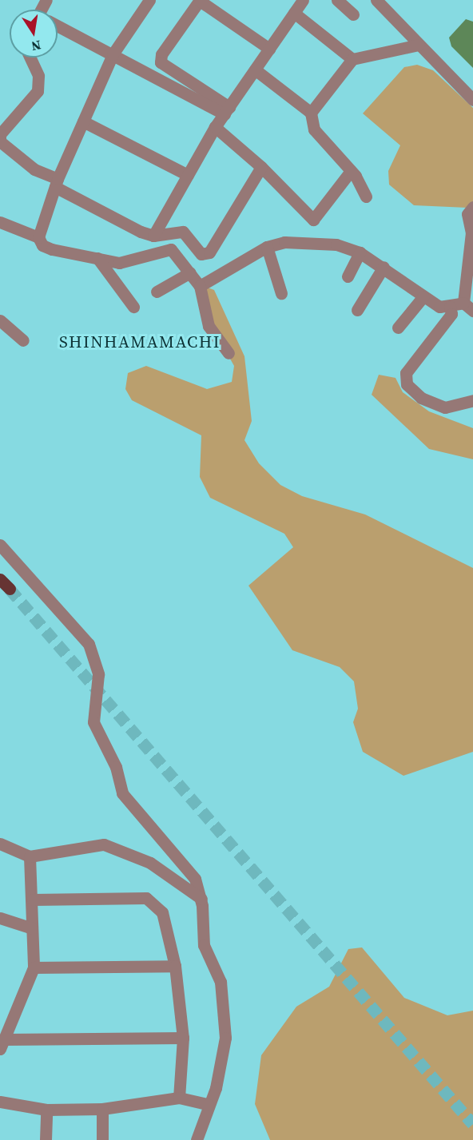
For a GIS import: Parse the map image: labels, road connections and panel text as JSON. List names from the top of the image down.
{
  "districts": ["SHINHAMAMACHI"],
  "north": "bottom"
}
